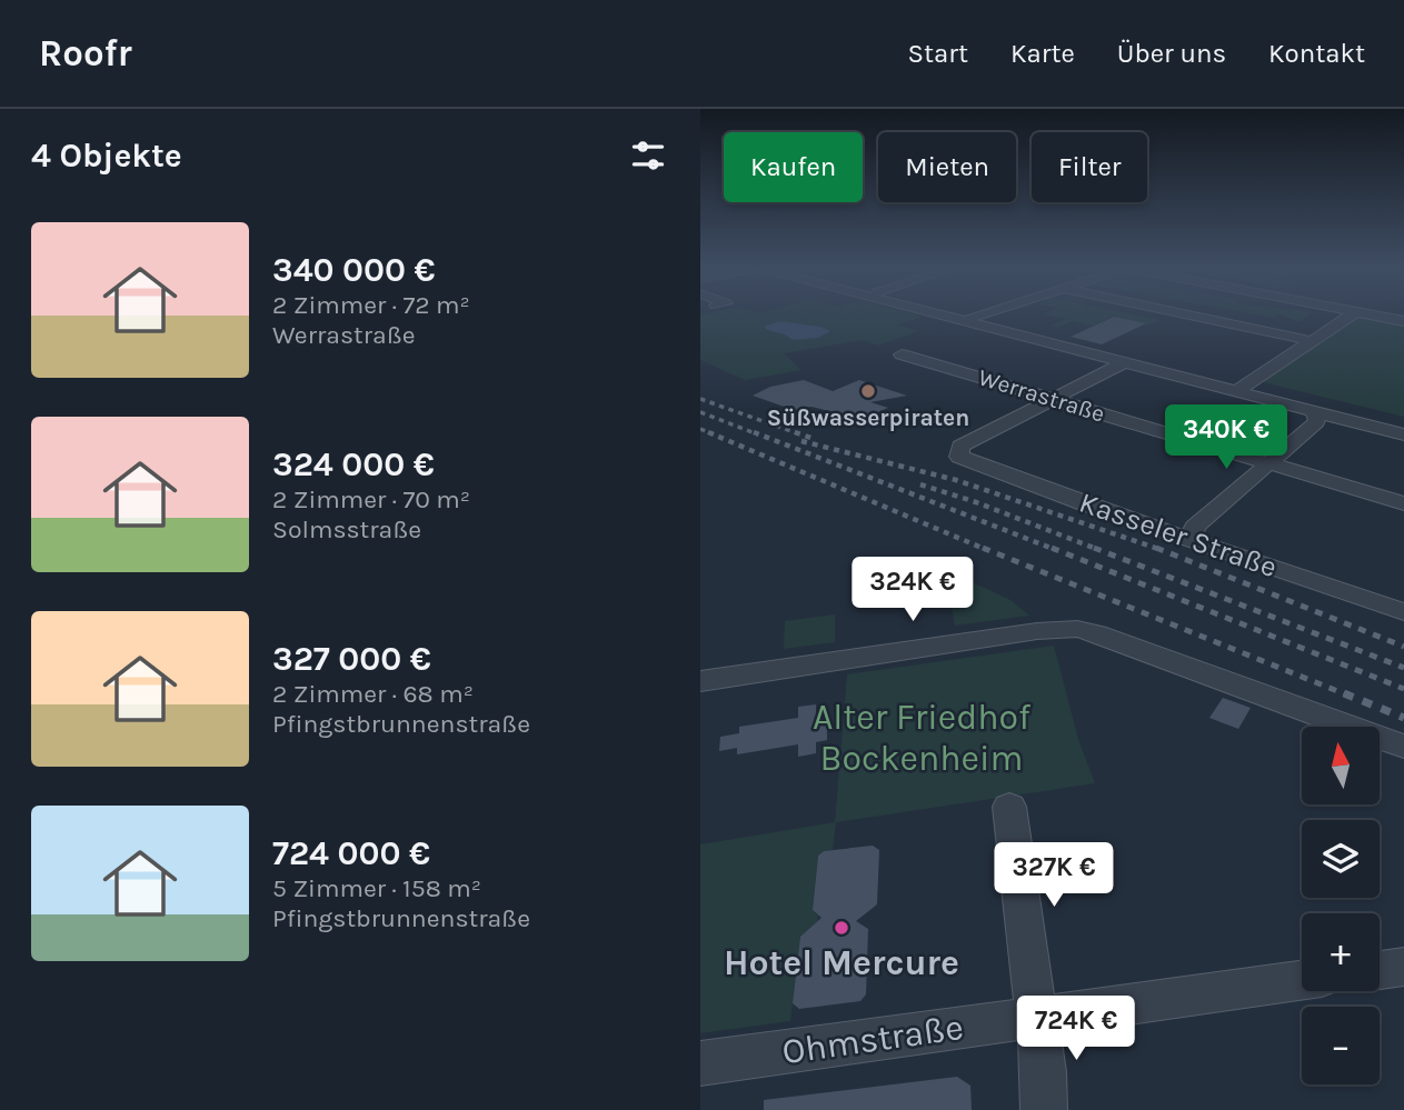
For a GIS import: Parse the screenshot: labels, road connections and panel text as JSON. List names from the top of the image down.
{
  "streets": {
    "street": ["Werrastraße", "Kasseler Straße", "Ohmstraße"]
  },
  "parks": ["Alter Friedhof Bockenheim"],
  "places": ["Süßwasserpiraten", "Hotel Mercure"],
  "north": "top",
  "page": {
    "header": "Roofr",
    "nav": [
      "Start",
      "Karte",
      "Über uns",
      "Kontakt"
    ],
    "heading": "4 Objekte",
    "chip": ["Kaufen", "Mieten", "Filter"],
    "list": [
      {
        "name": "340 000 €",
        "note": "2 Zimmer · 72 m² · Werrastraße"
      },
      {
        "name": "324 000 €",
        "note": "2 Zimmer · 70 m² · Solmsstraße"
      },
      {
        "name": "327 000 €",
        "note": "2 Zimmer · 68 m² · Pfingstbrunnenstraße"
      },
      {
        "name": "724 000 €",
        "note": "5 Zimmer · 158 m² · Pfingstbrunnenstraße"
      }
    ],
    "price": [
      "340K €",
      "324K €",
      "327K €",
      "724K €"
    ],
    "map_buttons": ["+", "−"]
  }
}
